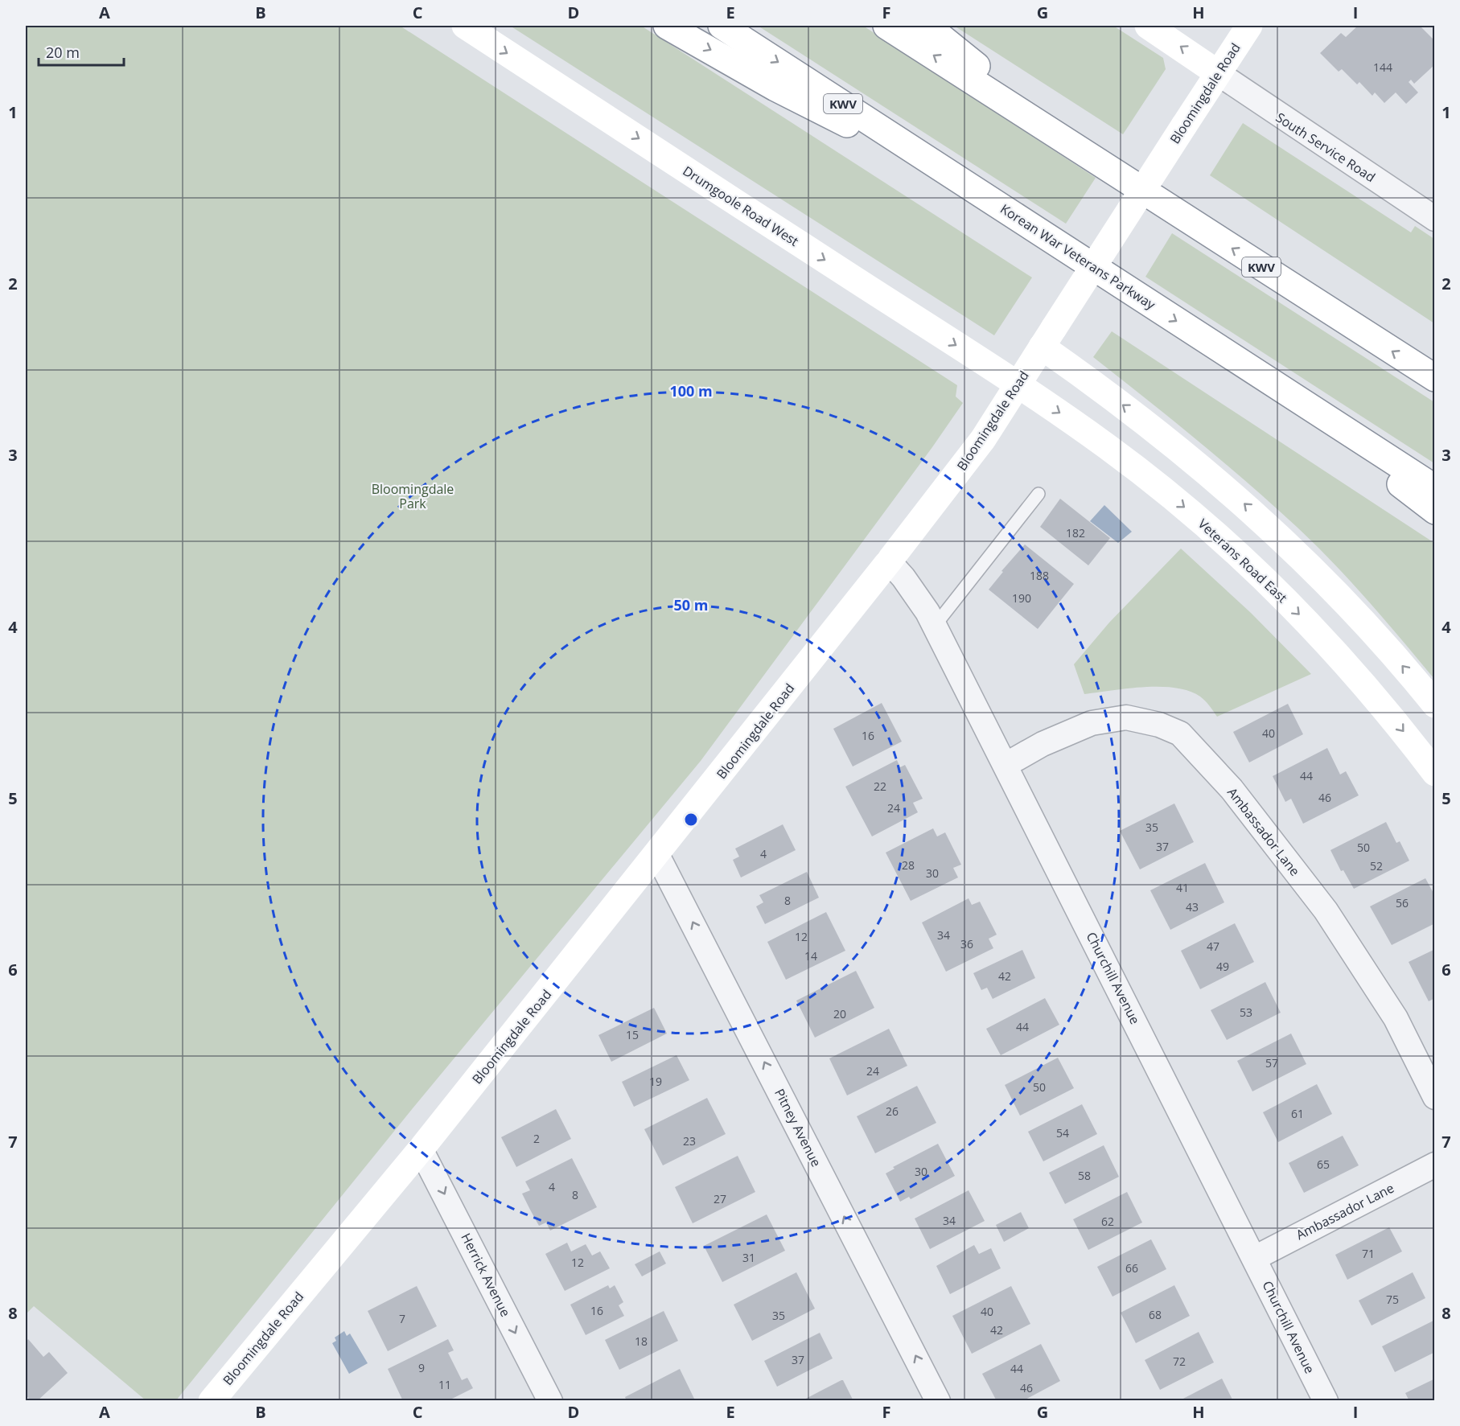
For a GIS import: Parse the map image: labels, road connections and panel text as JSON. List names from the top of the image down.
{
  "streets": {
    "main road": [
      "Bloomingdale Road",
      "KWV",
      "Drumgoole Road West",
      "Korean War Veterans Parkway",
      "Veterans Road East"
    ],
    "street": [
      "South Service Road",
      "Ambassador Lane",
      "Churchill Avenue",
      "Pitney Avenue",
      "Herrick Avenue"
    ]
  },
  "crossings": [
    ["Bloomingdale Road", "South Service Road"],
    ["Bloomingdale Road", "Drumgoole Road West"],
    ["Bloomingdale Road", "Veterans Road East"],
    ["Bloomingdale Road", "Churchill Avenue"],
    ["Bloomingdale Road", "Pitney Avenue"],
    ["Bloomingdale Road", "Herrick Avenue"],
    ["Drumgoole Road West", "Veterans Road East"],
    ["Ambassador Lane", "Churchill Avenue"]
  ],
  "one_way": ["Pitney Avenue", "Herrick Avenue"],
  "parks": ["Bloomingdale Park"],
  "house_numbers": [
    "144",
    "182",
    "188",
    "190",
    "40",
    "16",
    "44",
    "22",
    "46",
    "24",
    "35",
    "37",
    "50",
    "4",
    "28",
    "52",
    "30",
    "41",
    "8",
    "56",
    "43",
    "34",
    "12",
    "36",
    "47",
    "14",
    "49",
    "42",
    "53",
    "20",
    "44",
    "15",
    "57",
    "24",
    "19",
    "50",
    "26",
    "61",
    "54",
    "2",
    "23",
    "65",
    "30",
    "58",
    "4",
    "8",
    "27",
    "34",
    "62",
    "71",
    "31",
    "12",
    "66",
    "75",
    "16",
    "40",
    "68",
    "35",
    "7",
    "42",
    "18",
    "37",
    "72",
    "9",
    "44",
    "11",
    "46"
  ],
  "scale_bar": "20 m",
  "grid": {
    "columns": [
      "A",
      "B",
      "C",
      "D",
      "E",
      "F",
      "G",
      "H",
      "I"
    ],
    "rows": [
      "1",
      "2",
      "3",
      "4",
      "5",
      "6",
      "7",
      "8"
    ]
  },
  "rings": ["100 m", "50 m"]
}
